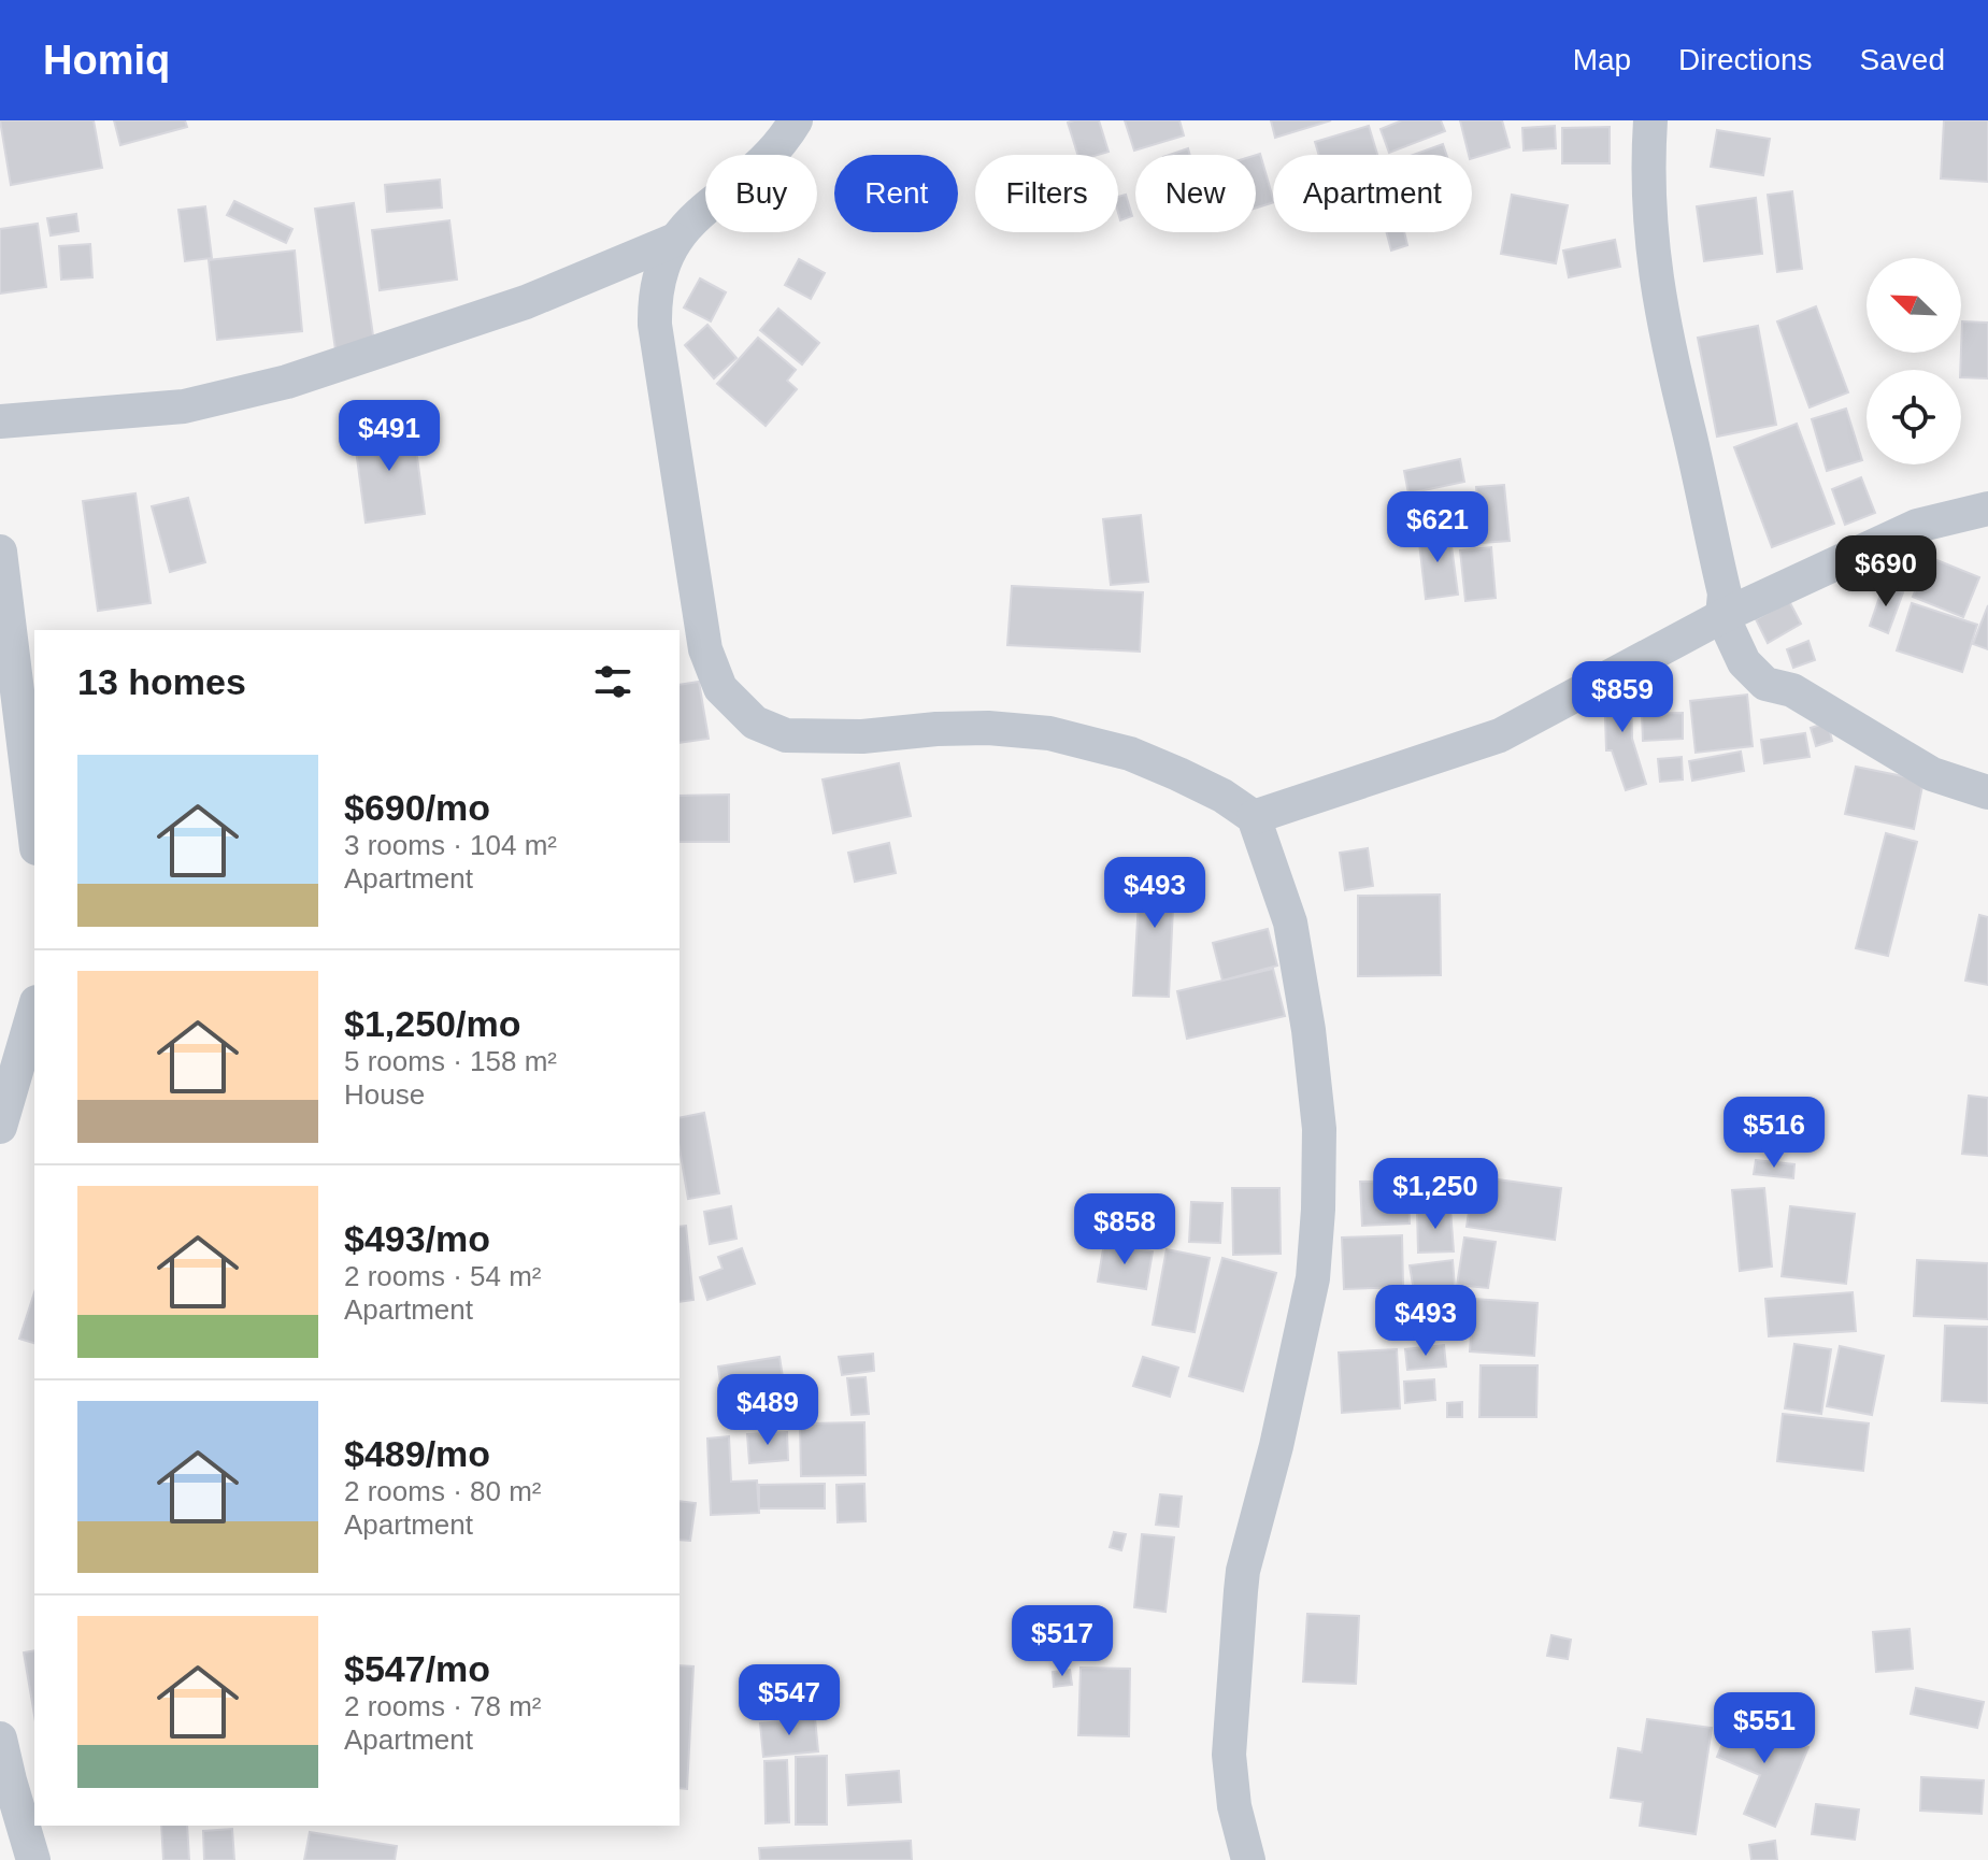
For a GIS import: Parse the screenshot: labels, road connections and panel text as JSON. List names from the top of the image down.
{
  "north": "top left",
  "page": {
    "header": "Homiq",
    "nav": ["Map", "Directions", "Saved"],
    "chip": [
      "Buy",
      "Rent",
      "Filters",
      "New",
      "Apartment"
    ],
    "price": [
      "$491",
      "$621",
      "$690",
      "$859",
      "$493",
      "$516",
      "$1,250",
      "$858",
      "$493",
      "$489",
      "$517",
      "$547",
      "$551"
    ],
    "heading": "13 homes",
    "list": [
      {
        "name": "$690/mo",
        "note": "3 rooms · 104 m² · Apartment"
      },
      {
        "name": "$1,250/mo",
        "note": "5 rooms · 158 m² · House"
      },
      {
        "name": "$493/mo",
        "note": "2 rooms · 54 m² · Apartment"
      },
      {
        "name": "$489/mo",
        "note": "2 rooms · 80 m² · Apartment"
      },
      {
        "name": "$547/mo",
        "note": "2 rooms · 78 m² · Apartment"
      }
    ]
  }
}
